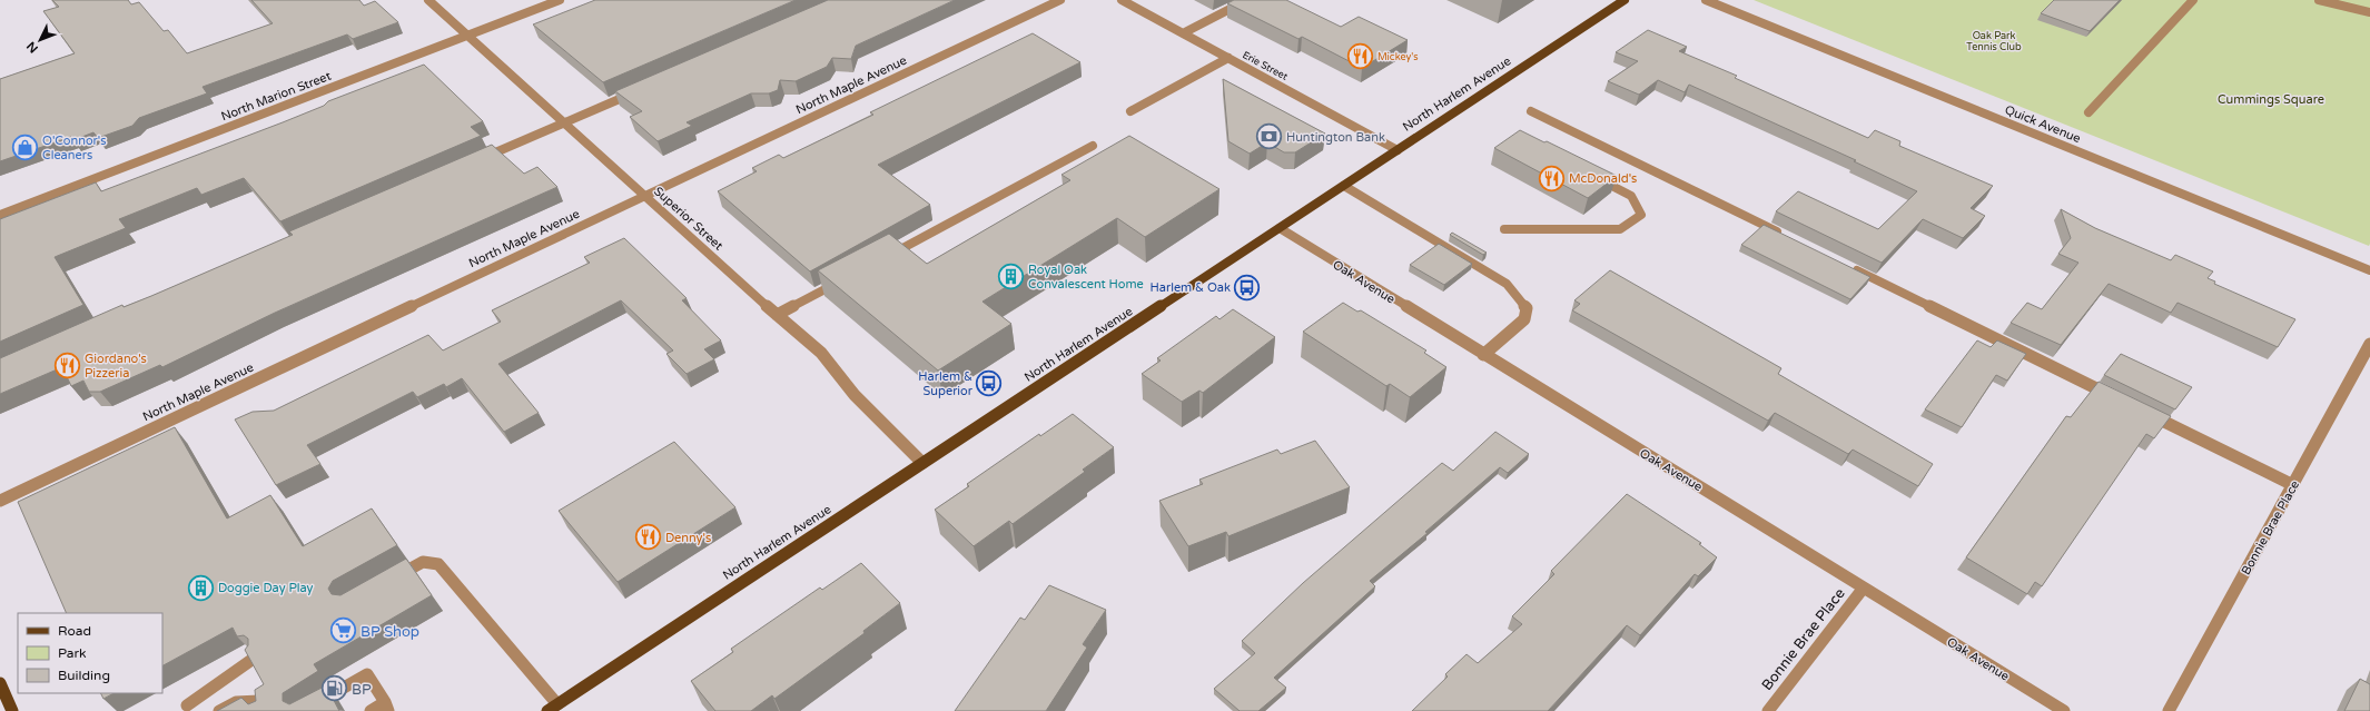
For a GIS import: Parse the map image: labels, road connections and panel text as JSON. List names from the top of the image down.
{
  "streets": {
    "main road": ["North Harlem Avenue"],
    "street": [
      "Erie Street",
      "North Maple Avenue",
      "North Marion Street",
      "Quick Avenue",
      "Superior Street",
      "Oak Avenue",
      "Bonnie Brae Place"
    ]
  },
  "crossings": [
    ["Erie Street", "North Harlem Avenue"],
    ["North Maple Avenue", "Superior Street"],
    ["North Harlem Avenue", "Superior Street"],
    ["North Harlem Avenue", "Oak Avenue"],
    ["North Marion Street", "Superior Street"],
    ["Oak Avenue", "Bonnie Brae Place"]
  ],
  "parks": ["Oak Park Tennis Club", "Cummings Square"],
  "places": {
    "restaurant": [
      "Mickey's",
      "McDonald's",
      "Giordano's Pizzeria",
      "Denny's"
    ],
    "bank": ["Huntington Bank"],
    "shop": ["O'Connor's Cleaners"],
    "building": ["Royal Oak Convalescent Home", "Doggie Day Play"],
    "bus stop": ["Harlem & Oak", "Harlem & Superior"],
    "supermarket": ["BP Shop"],
    "fuel station": ["BP"]
  },
  "legend": ["Road", "Park", "Building"],
  "north": "bottom left"
}
